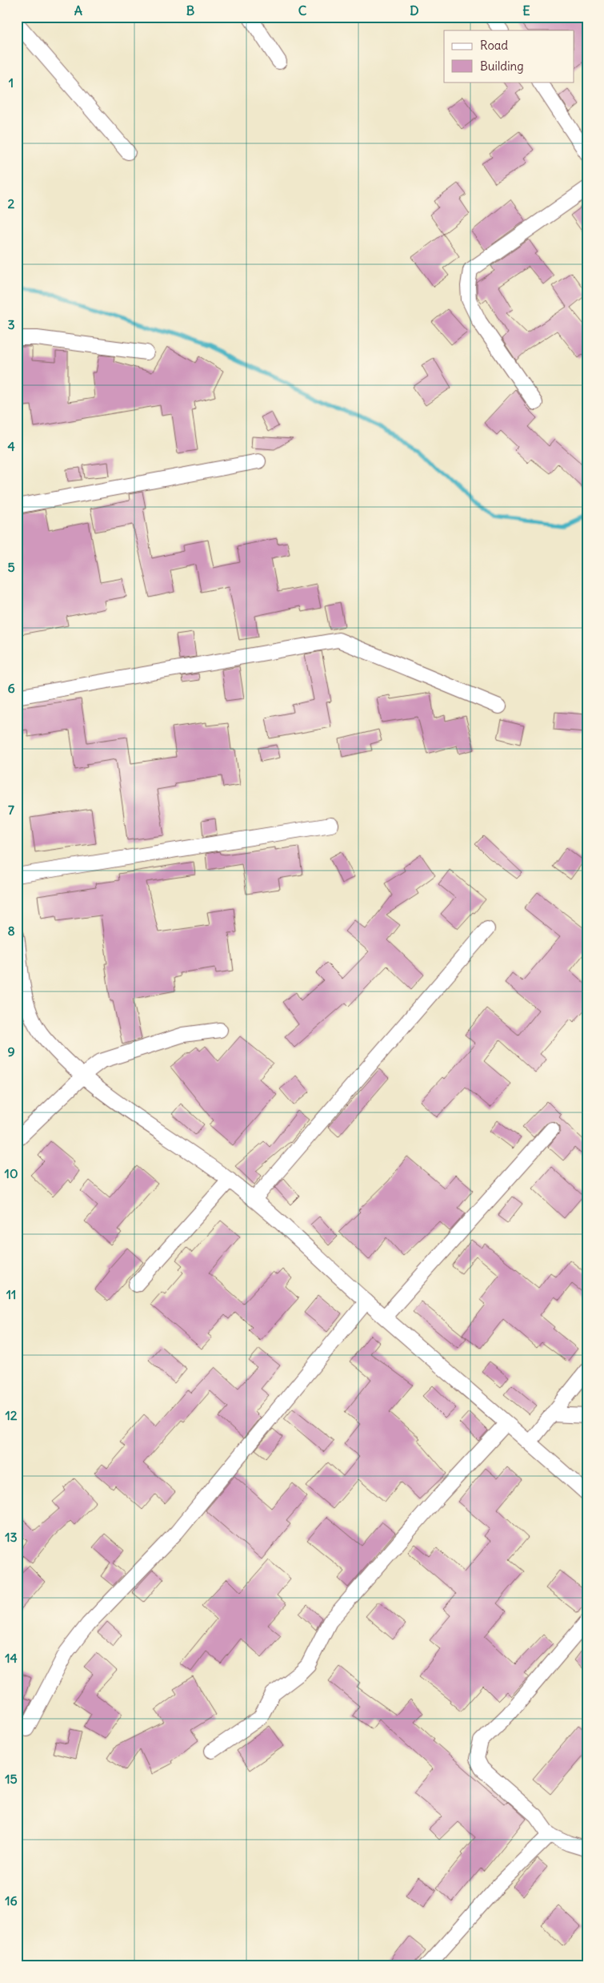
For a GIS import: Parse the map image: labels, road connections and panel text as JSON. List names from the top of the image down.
{
  "legend": ["Road", "Building"],
  "grid": {
    "columns": [
      "A",
      "B",
      "C",
      "D",
      "E"
    ],
    "rows": [
      "1",
      "2",
      "3",
      "4",
      "5",
      "6",
      "7",
      "8",
      "9",
      "10",
      "11",
      "12",
      "13",
      "14",
      "15",
      "16"
    ]
  }
}
